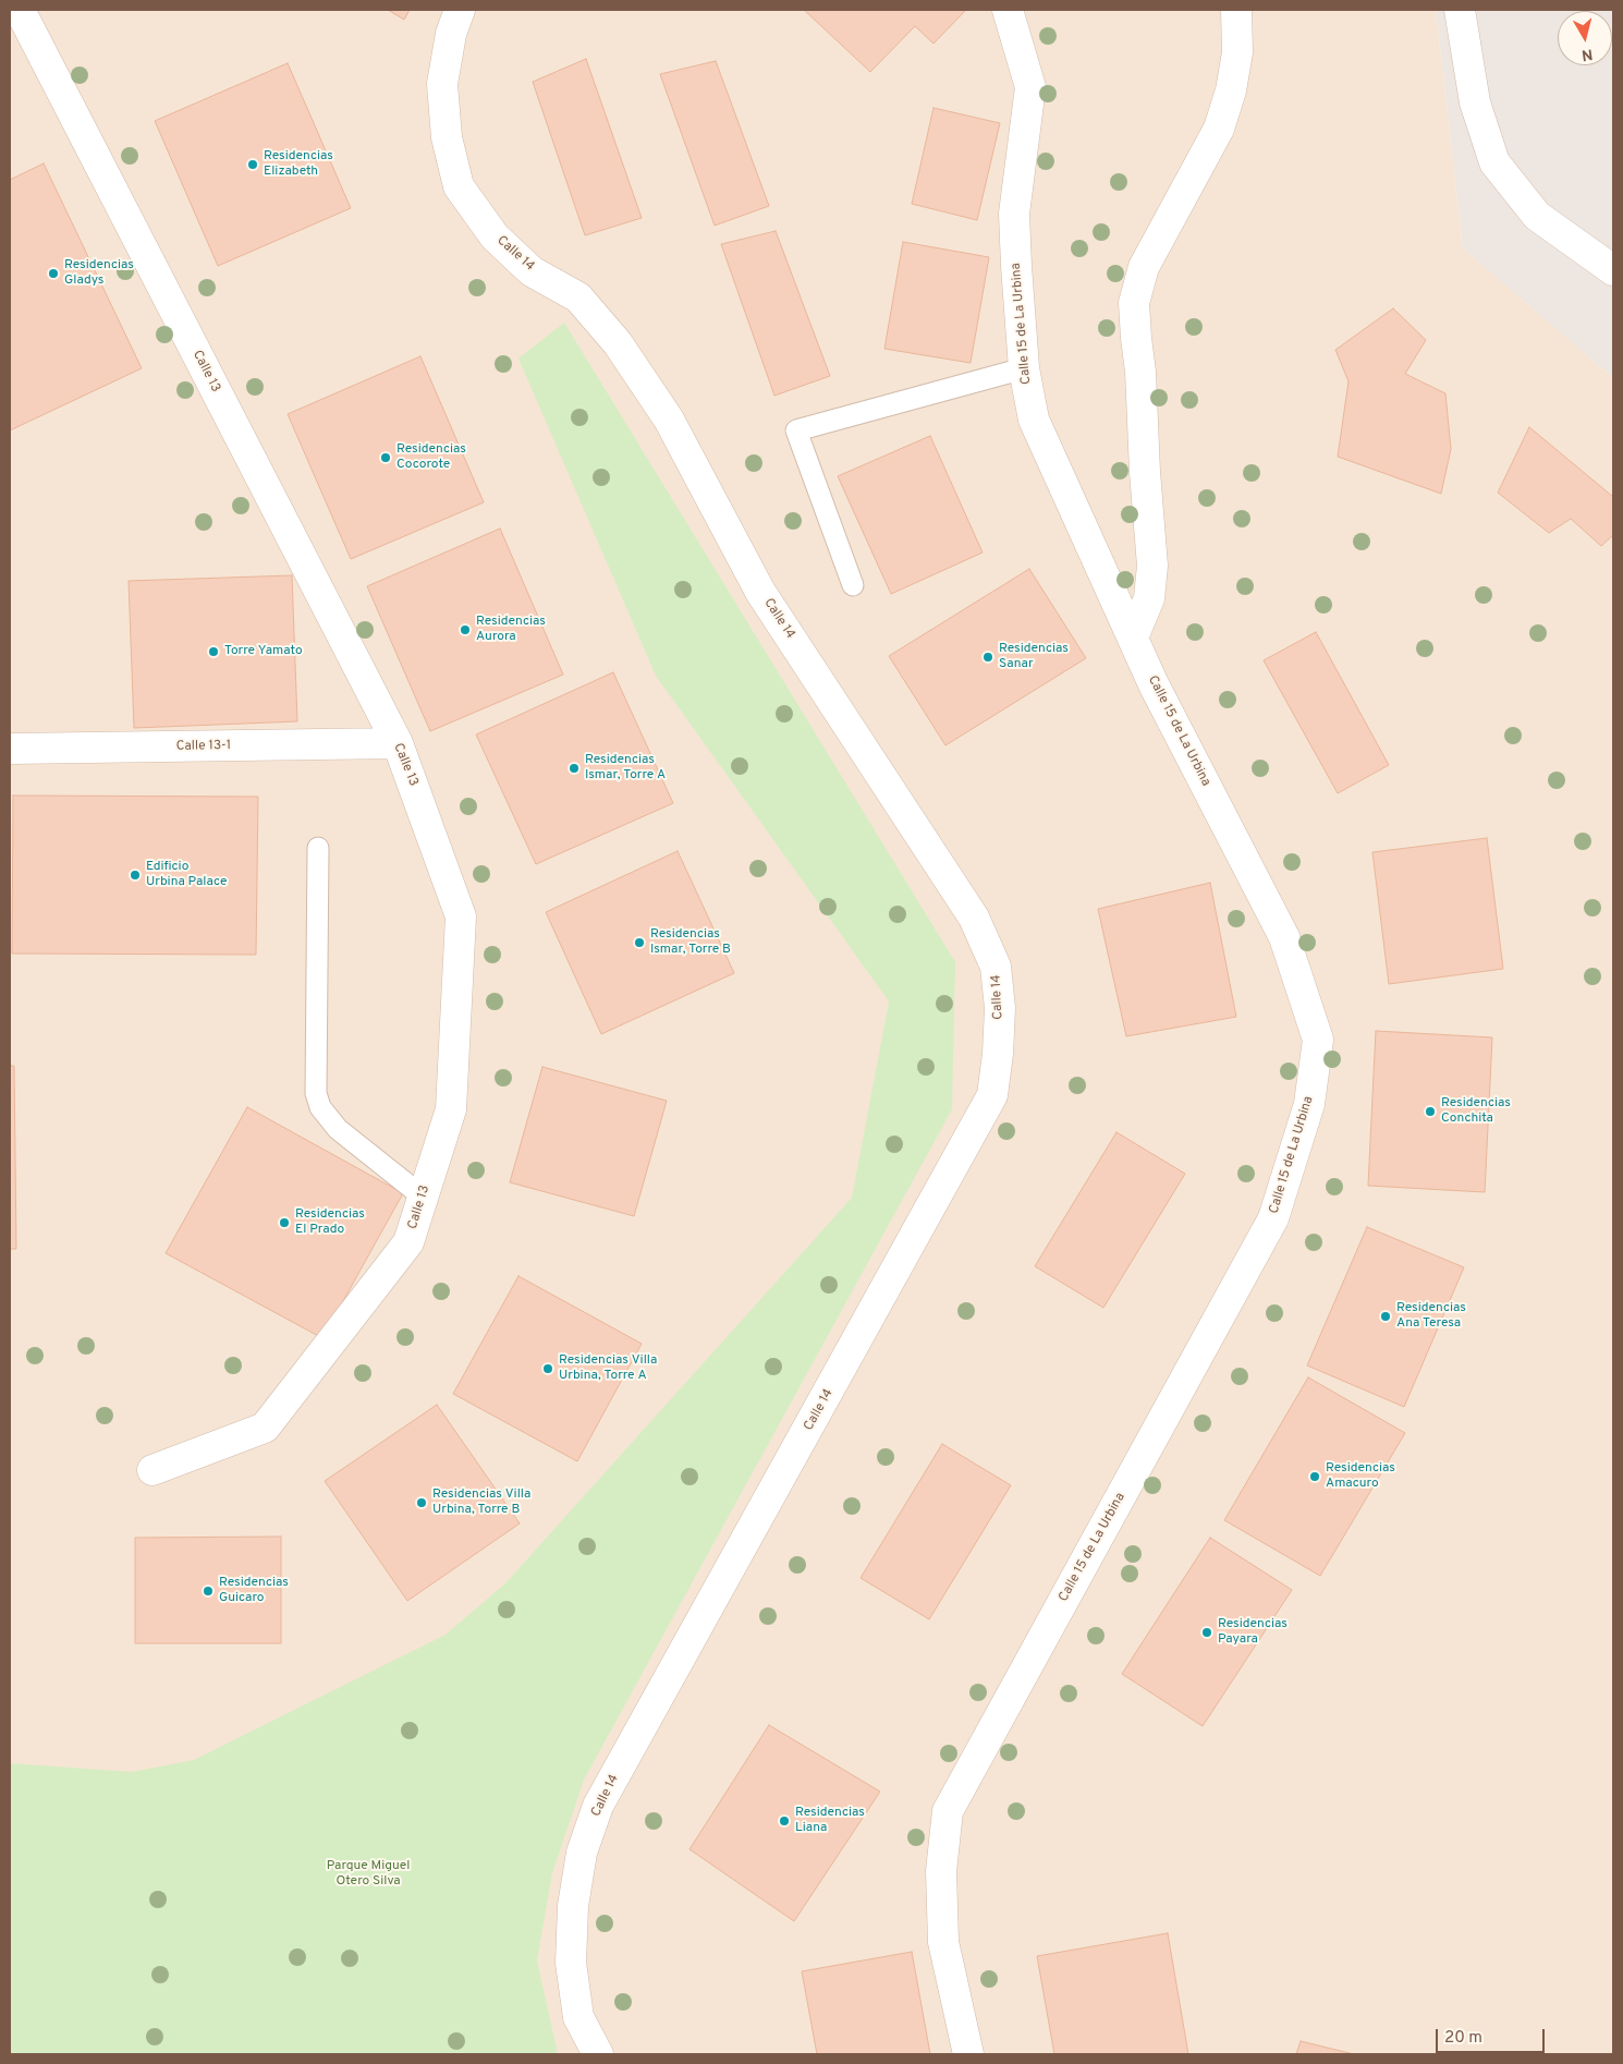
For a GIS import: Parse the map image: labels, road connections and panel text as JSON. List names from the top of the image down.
{
  "streets": {
    "street": [
      "Calle 14",
      "Calle 15 de La Urbina",
      "Calle 13",
      "Calle 13-1"
    ]
  },
  "crossings": [
    ["Calle 13", "Calle 13-1"]
  ],
  "parks": ["Parque Miguel Otero Silva"],
  "places": [
    "Residencias Elizabeth",
    "Residencias Gladys",
    "Residencias Cocorote",
    "Residencias Aurora",
    "Torre Yamato",
    "Residencias Sanar",
    "Residencias Ismar, Torre A",
    "Edificio Urbina Palace",
    "Residencias Ismar, Torre B",
    "Residencias Conchita",
    "Residencias El Prado",
    "Residencias Ana Teresa",
    "Residencias Villa Urbina, Torre A",
    "Residencias Amacuro",
    "Residencias Villa Urbina, Torre B",
    "Residencias Guicaro",
    "Residencias Payara",
    "Residencias Liana"
  ],
  "scale_bar": "20 m",
  "north": "bottom"
}
